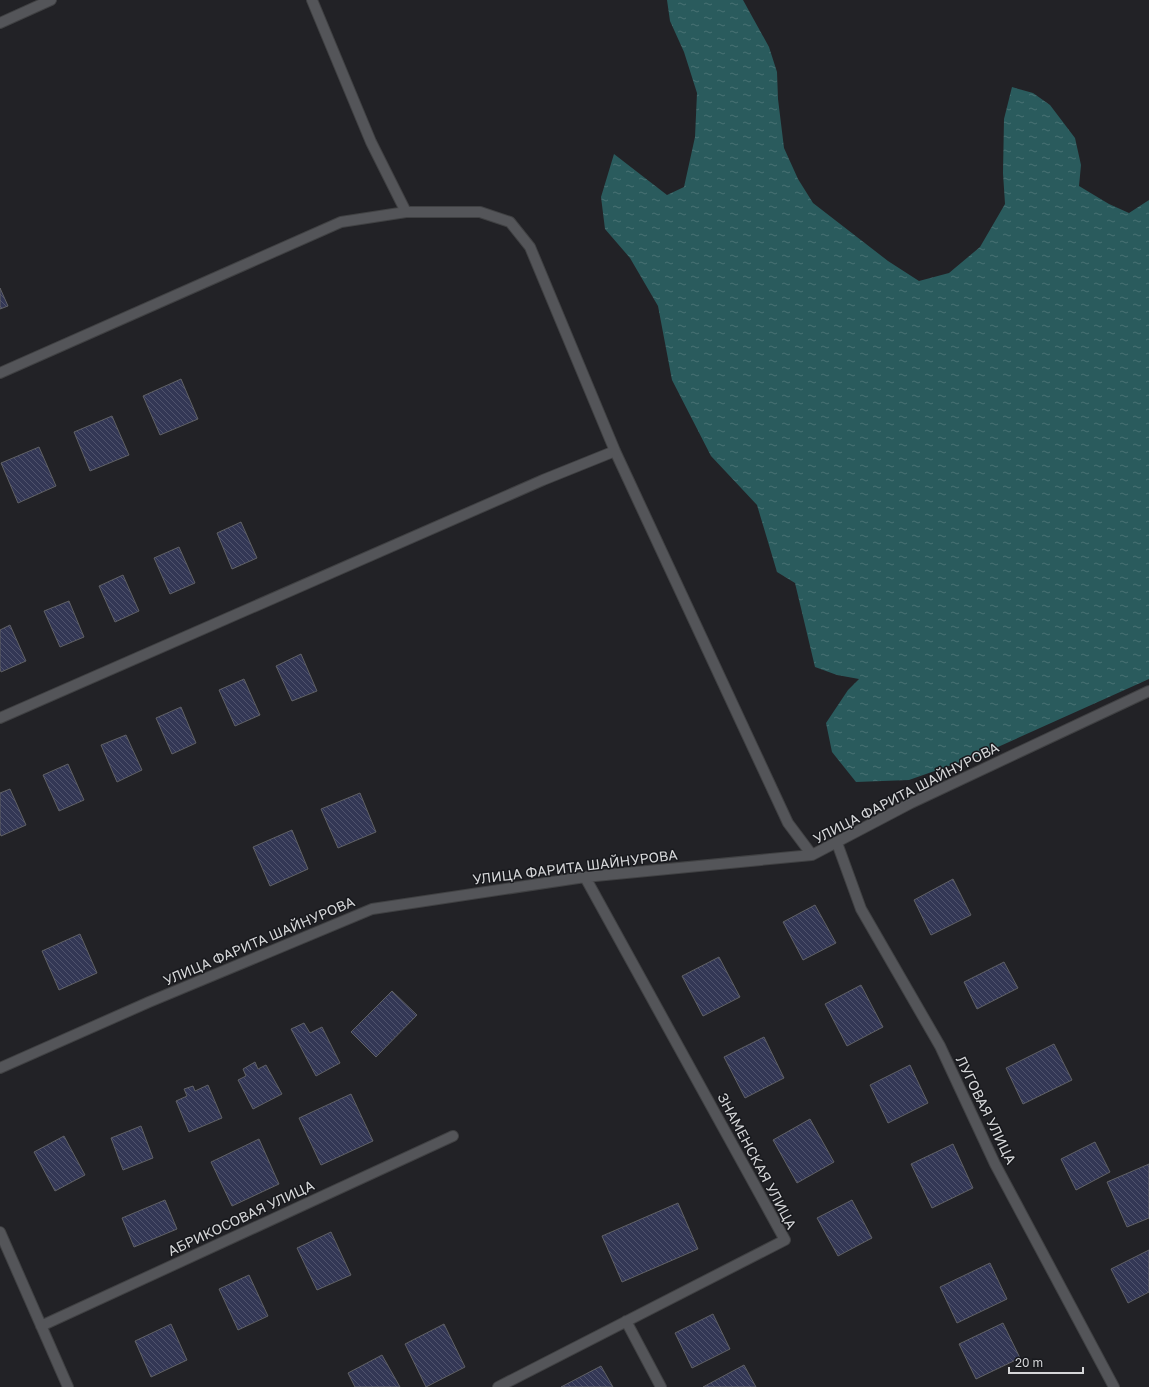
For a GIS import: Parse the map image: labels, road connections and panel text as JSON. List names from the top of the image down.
{
  "streets": {
    "street": [
      "УЛИЦА ФАРИТА ШАЙНУРОВА",
      "ЛУГОВАЯ УЛИЦА",
      "ЗНАМЕНСКАЯ УЛИЦА",
      "АБРИКОСОВАЯ УЛИЦА"
    ]
  },
  "crossings": [
    ["УЛИЦА ФАРИТА ШАЙНУРОВА", "ЛУГОВАЯ УЛИЦА"],
    ["УЛИЦА ФАРИТА ШАЙНУРОВА", "ЗНАМЕНСКАЯ УЛИЦА"]
  ],
  "scale_bar": "20 m"
}
